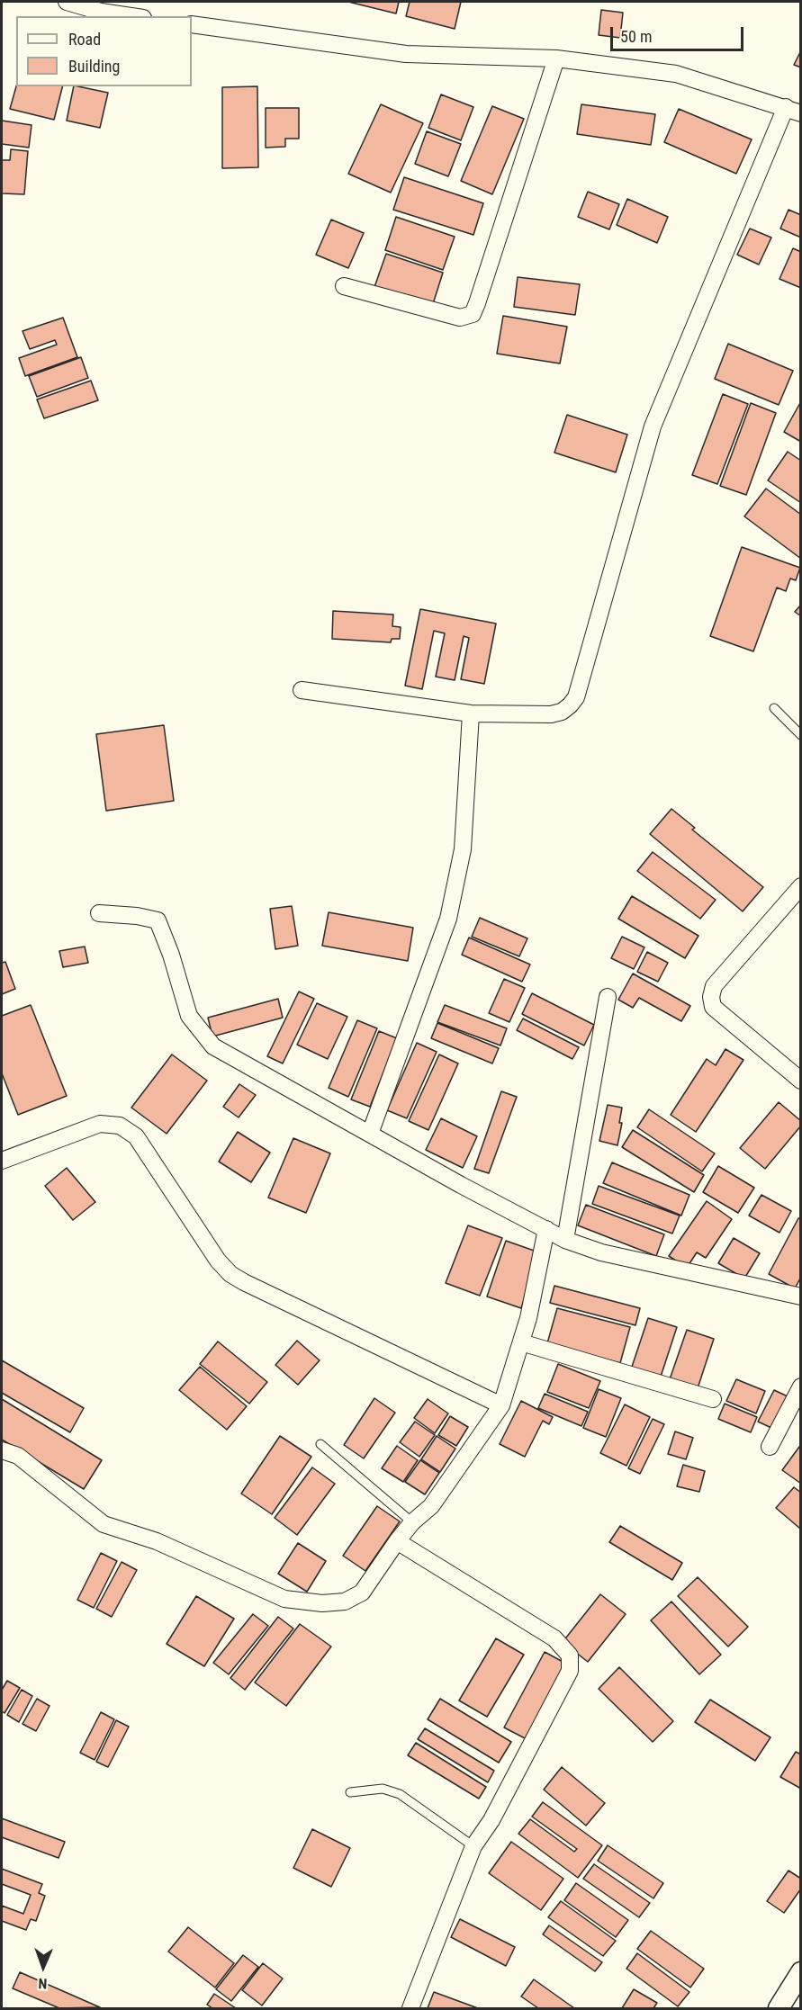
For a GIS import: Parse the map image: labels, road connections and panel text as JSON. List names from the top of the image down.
{
  "legend": ["Road", "Building"],
  "scale_bar": "50 m",
  "north": "bottom"
}
